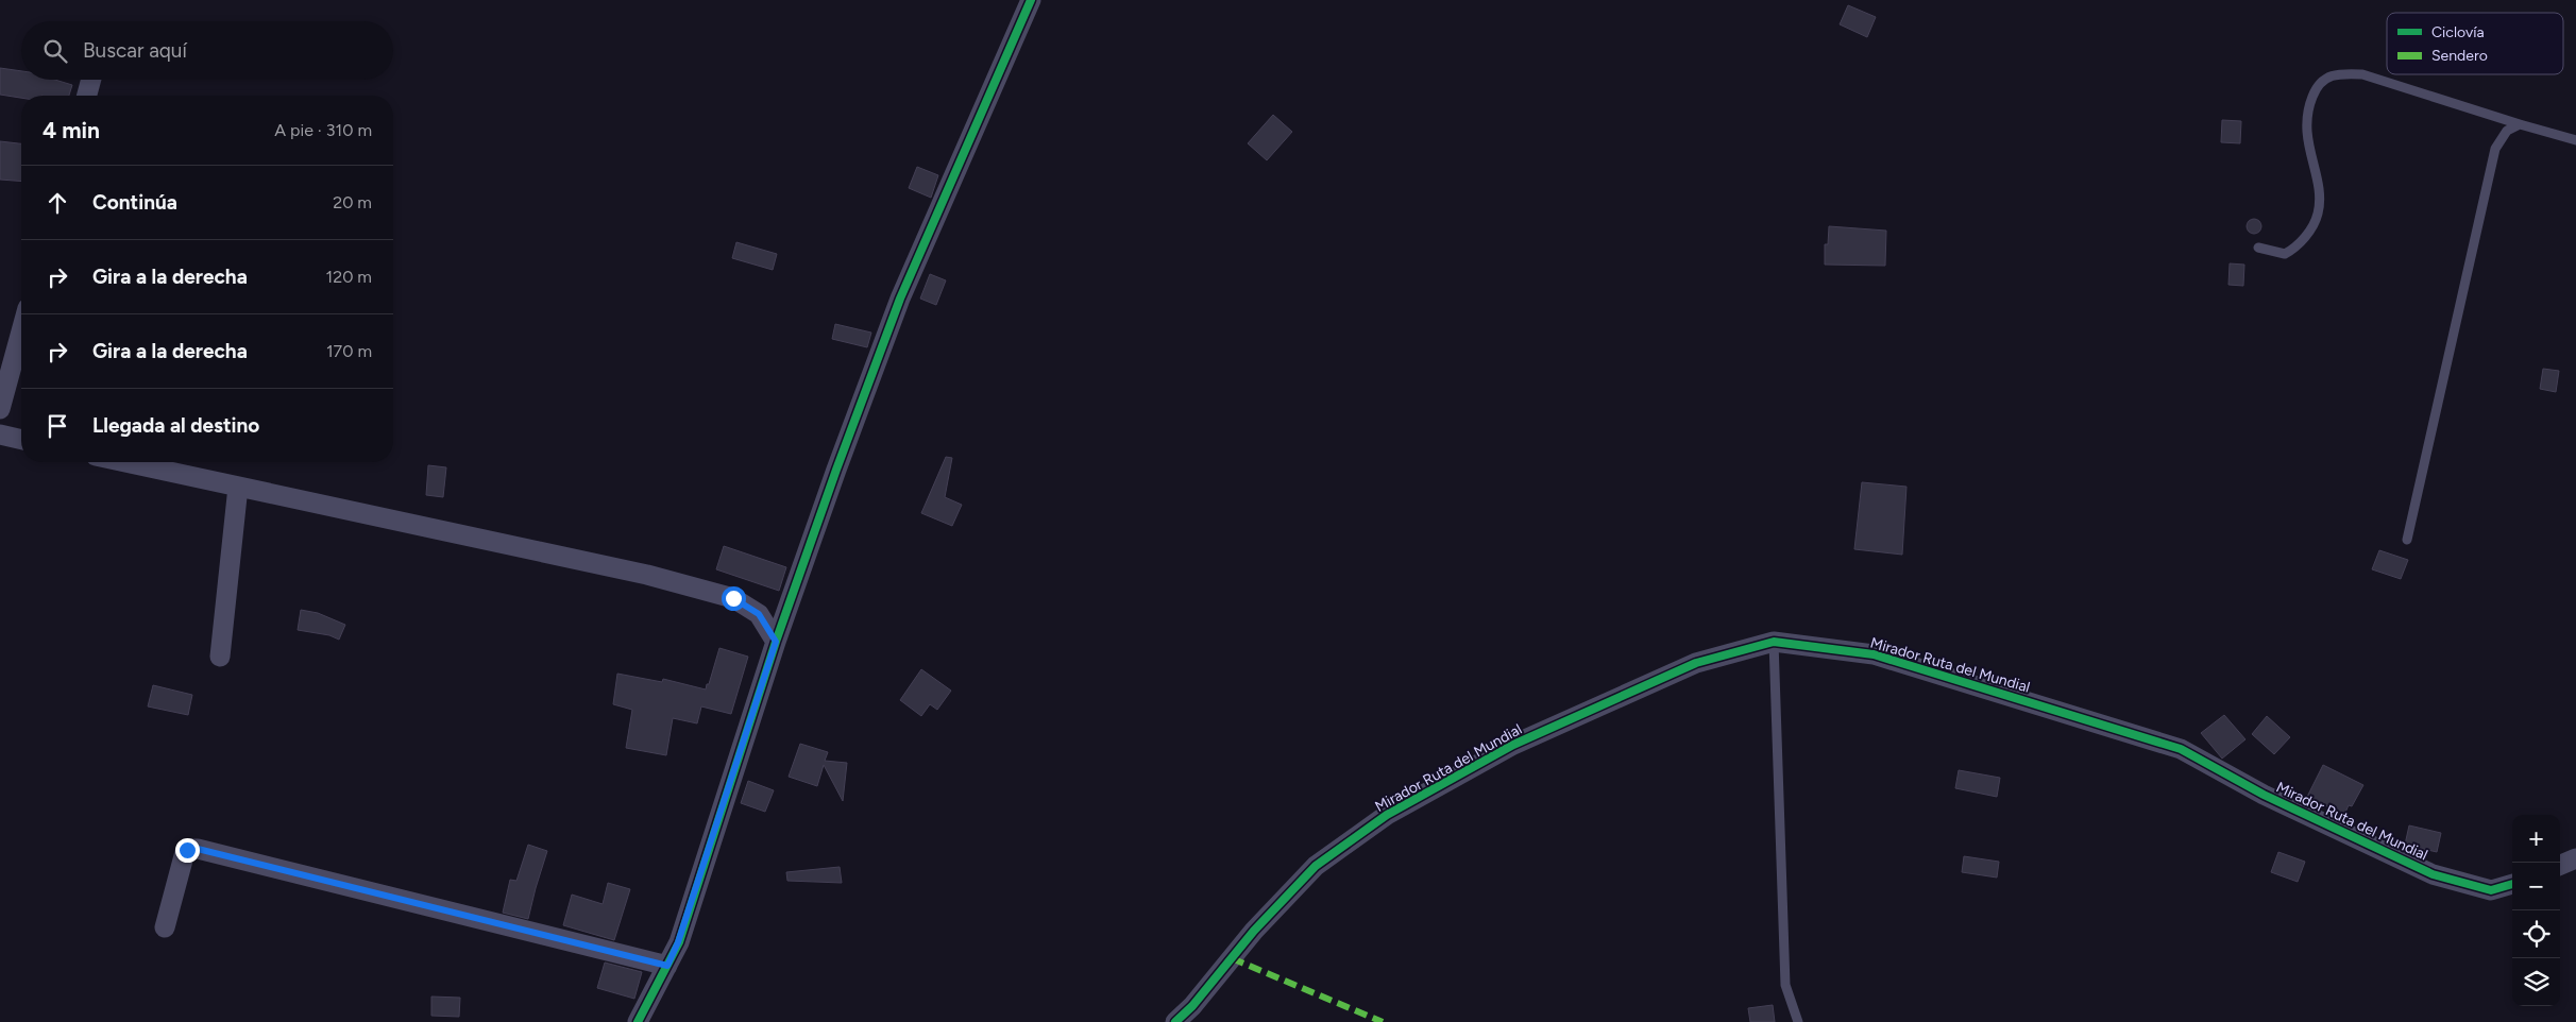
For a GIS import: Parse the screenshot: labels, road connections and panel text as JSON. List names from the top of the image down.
{
  "streets": {
    "street": ["Mirador Ruta del Mundial"]
  },
  "legend": ["Ciclovía", "Sendero"],
  "page": {
    "search": "Buscar aquí",
    "heading": ["4 min", "A pie · 310 m"],
    "list": [
      ["Continúa", "20 m"],
      ["Gira a la derecha", "120 m"],
      ["Gira a la derecha", "170 m"],
      "Llegada al destino"
    ],
    "map_buttons": ["+", "−"]
  }
}
